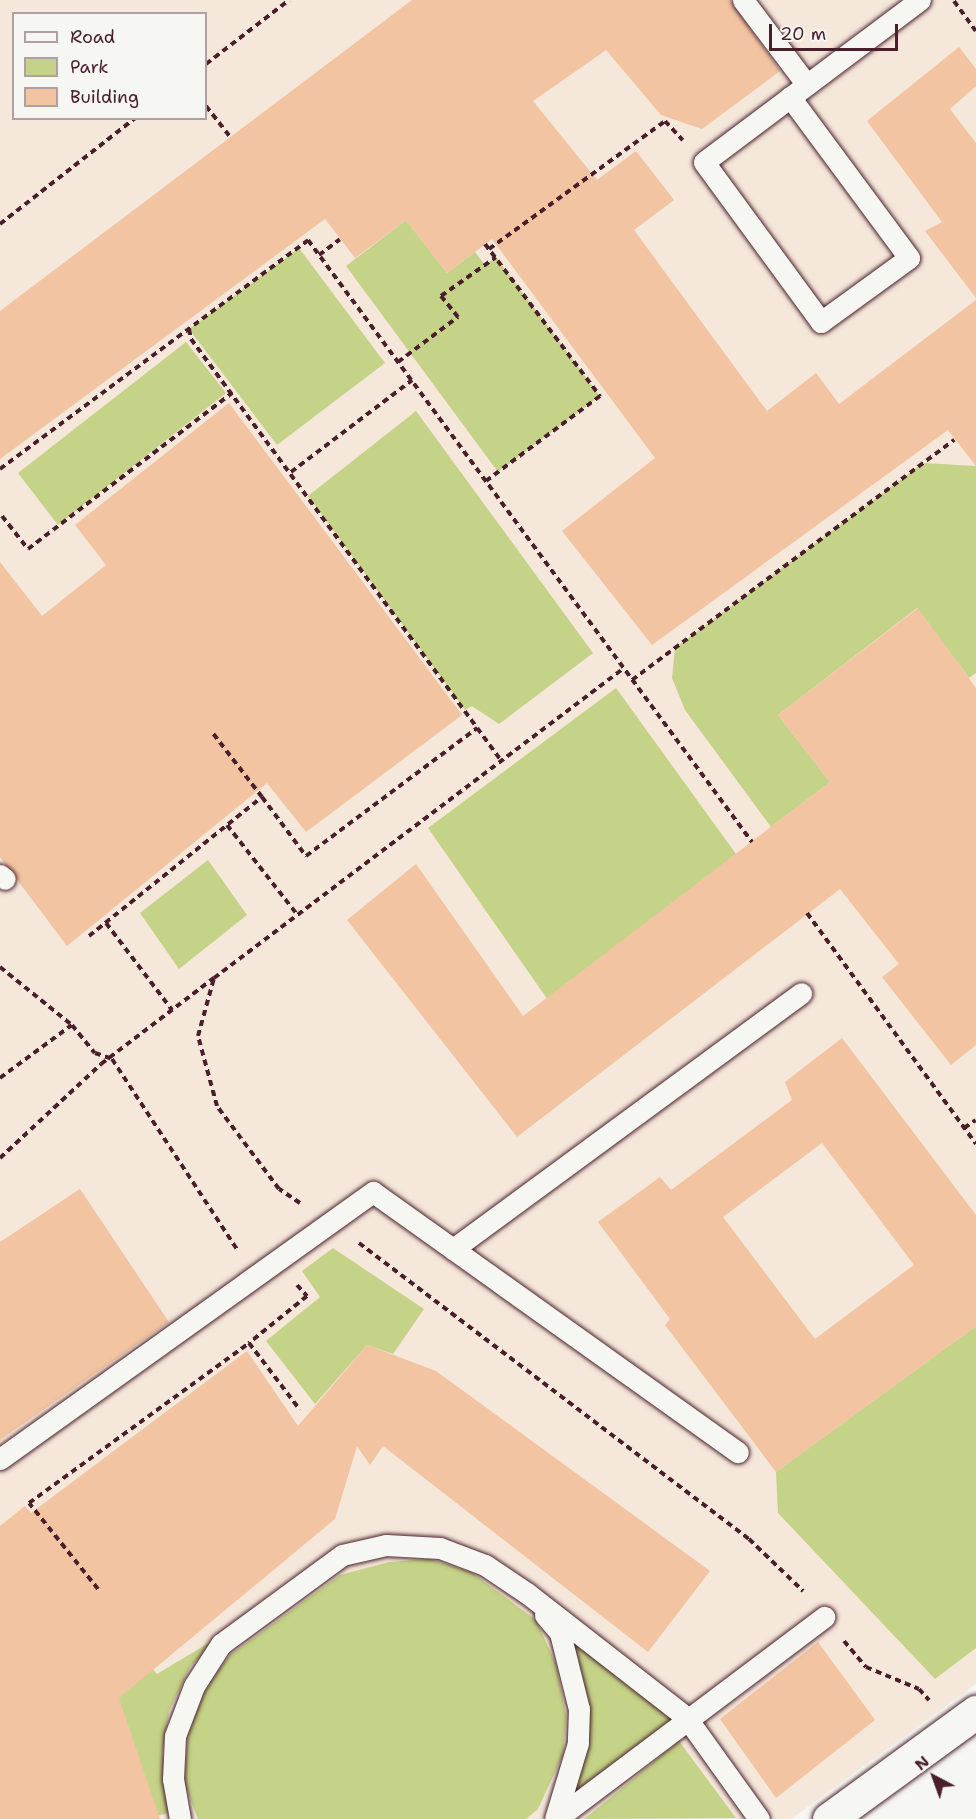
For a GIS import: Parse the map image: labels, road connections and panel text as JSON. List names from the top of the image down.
{
  "legend": ["Road", "Park", "Building"],
  "scale_bar": "20 m",
  "north": "top left"
}
